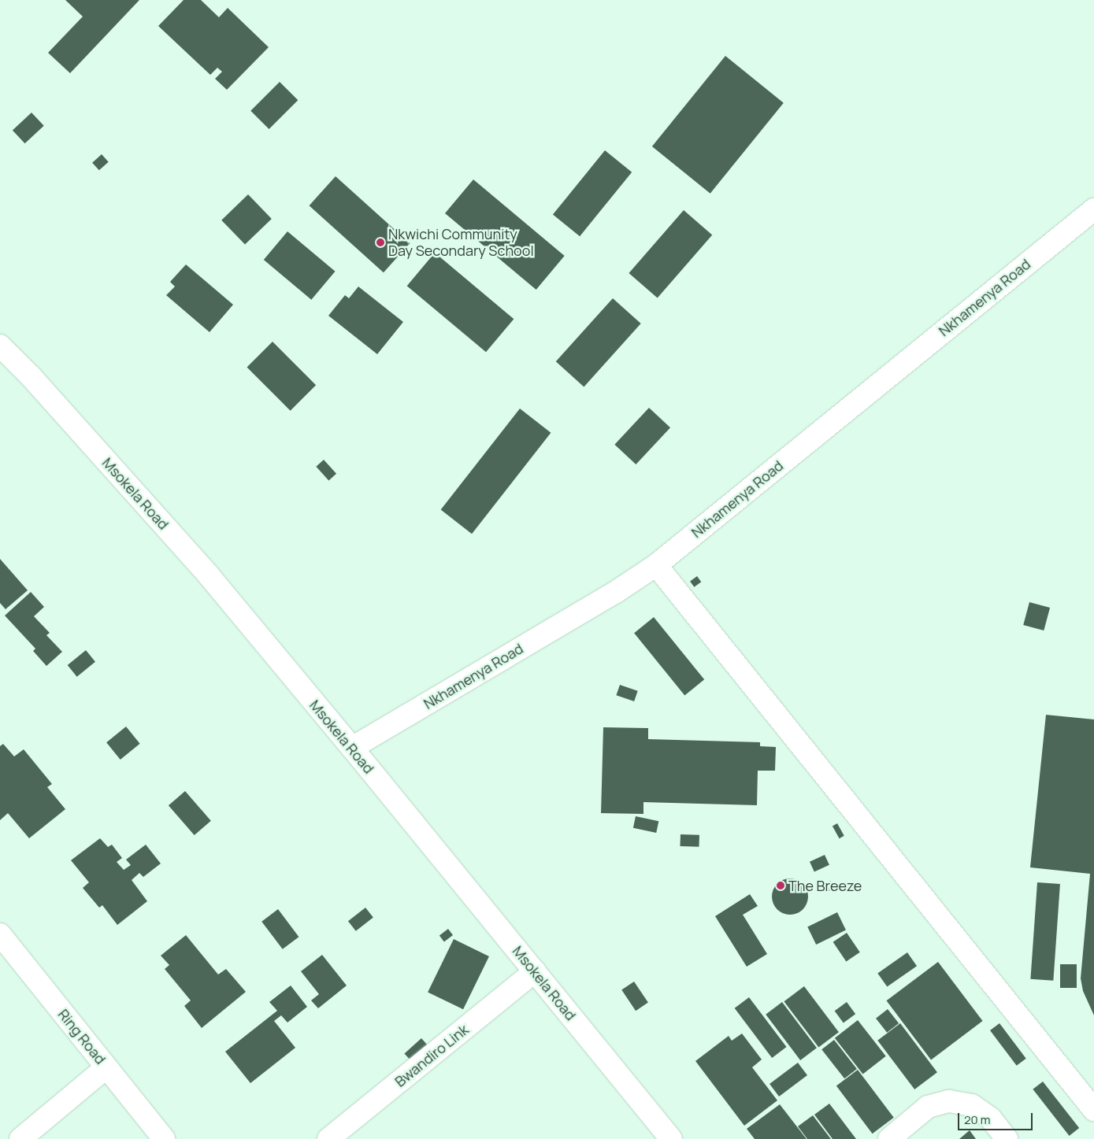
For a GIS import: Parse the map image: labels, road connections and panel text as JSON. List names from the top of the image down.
{
  "streets": {
    "street": [
      "Nkhamenya Road",
      "Msokela Road",
      "Ring Road",
      "Bwandiro Link"
    ]
  },
  "crossings": [
    ["Nkhamenya Road", "Msokela Road"],
    ["Msokela Road", "Bwandiro Link"]
  ],
  "places": ["Nkwichi Community Day Secondary School", "The Breeze"],
  "scale_bar": "20 m"
}
